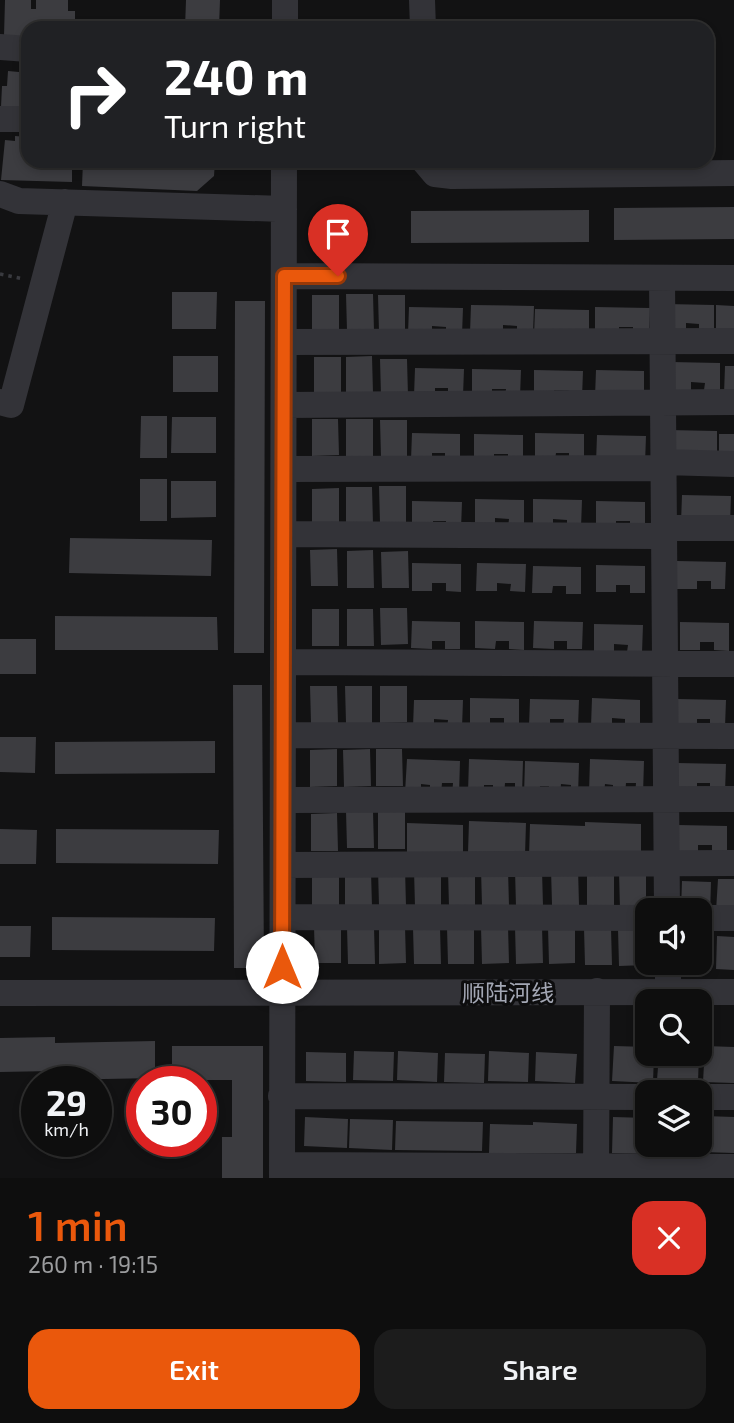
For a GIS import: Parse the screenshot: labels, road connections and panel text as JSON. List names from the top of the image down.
{
  "streets": {
    "street": ["顺陆河线"]
  },
  "page": {
    "turn": ["240 m", "Turn right"],
    "speed": "29 km/h",
    "limit": "30",
    "heading": ["1 min", "260 m · 19:15"],
    "buttons": ["Exit", "Share"]
  }
}
